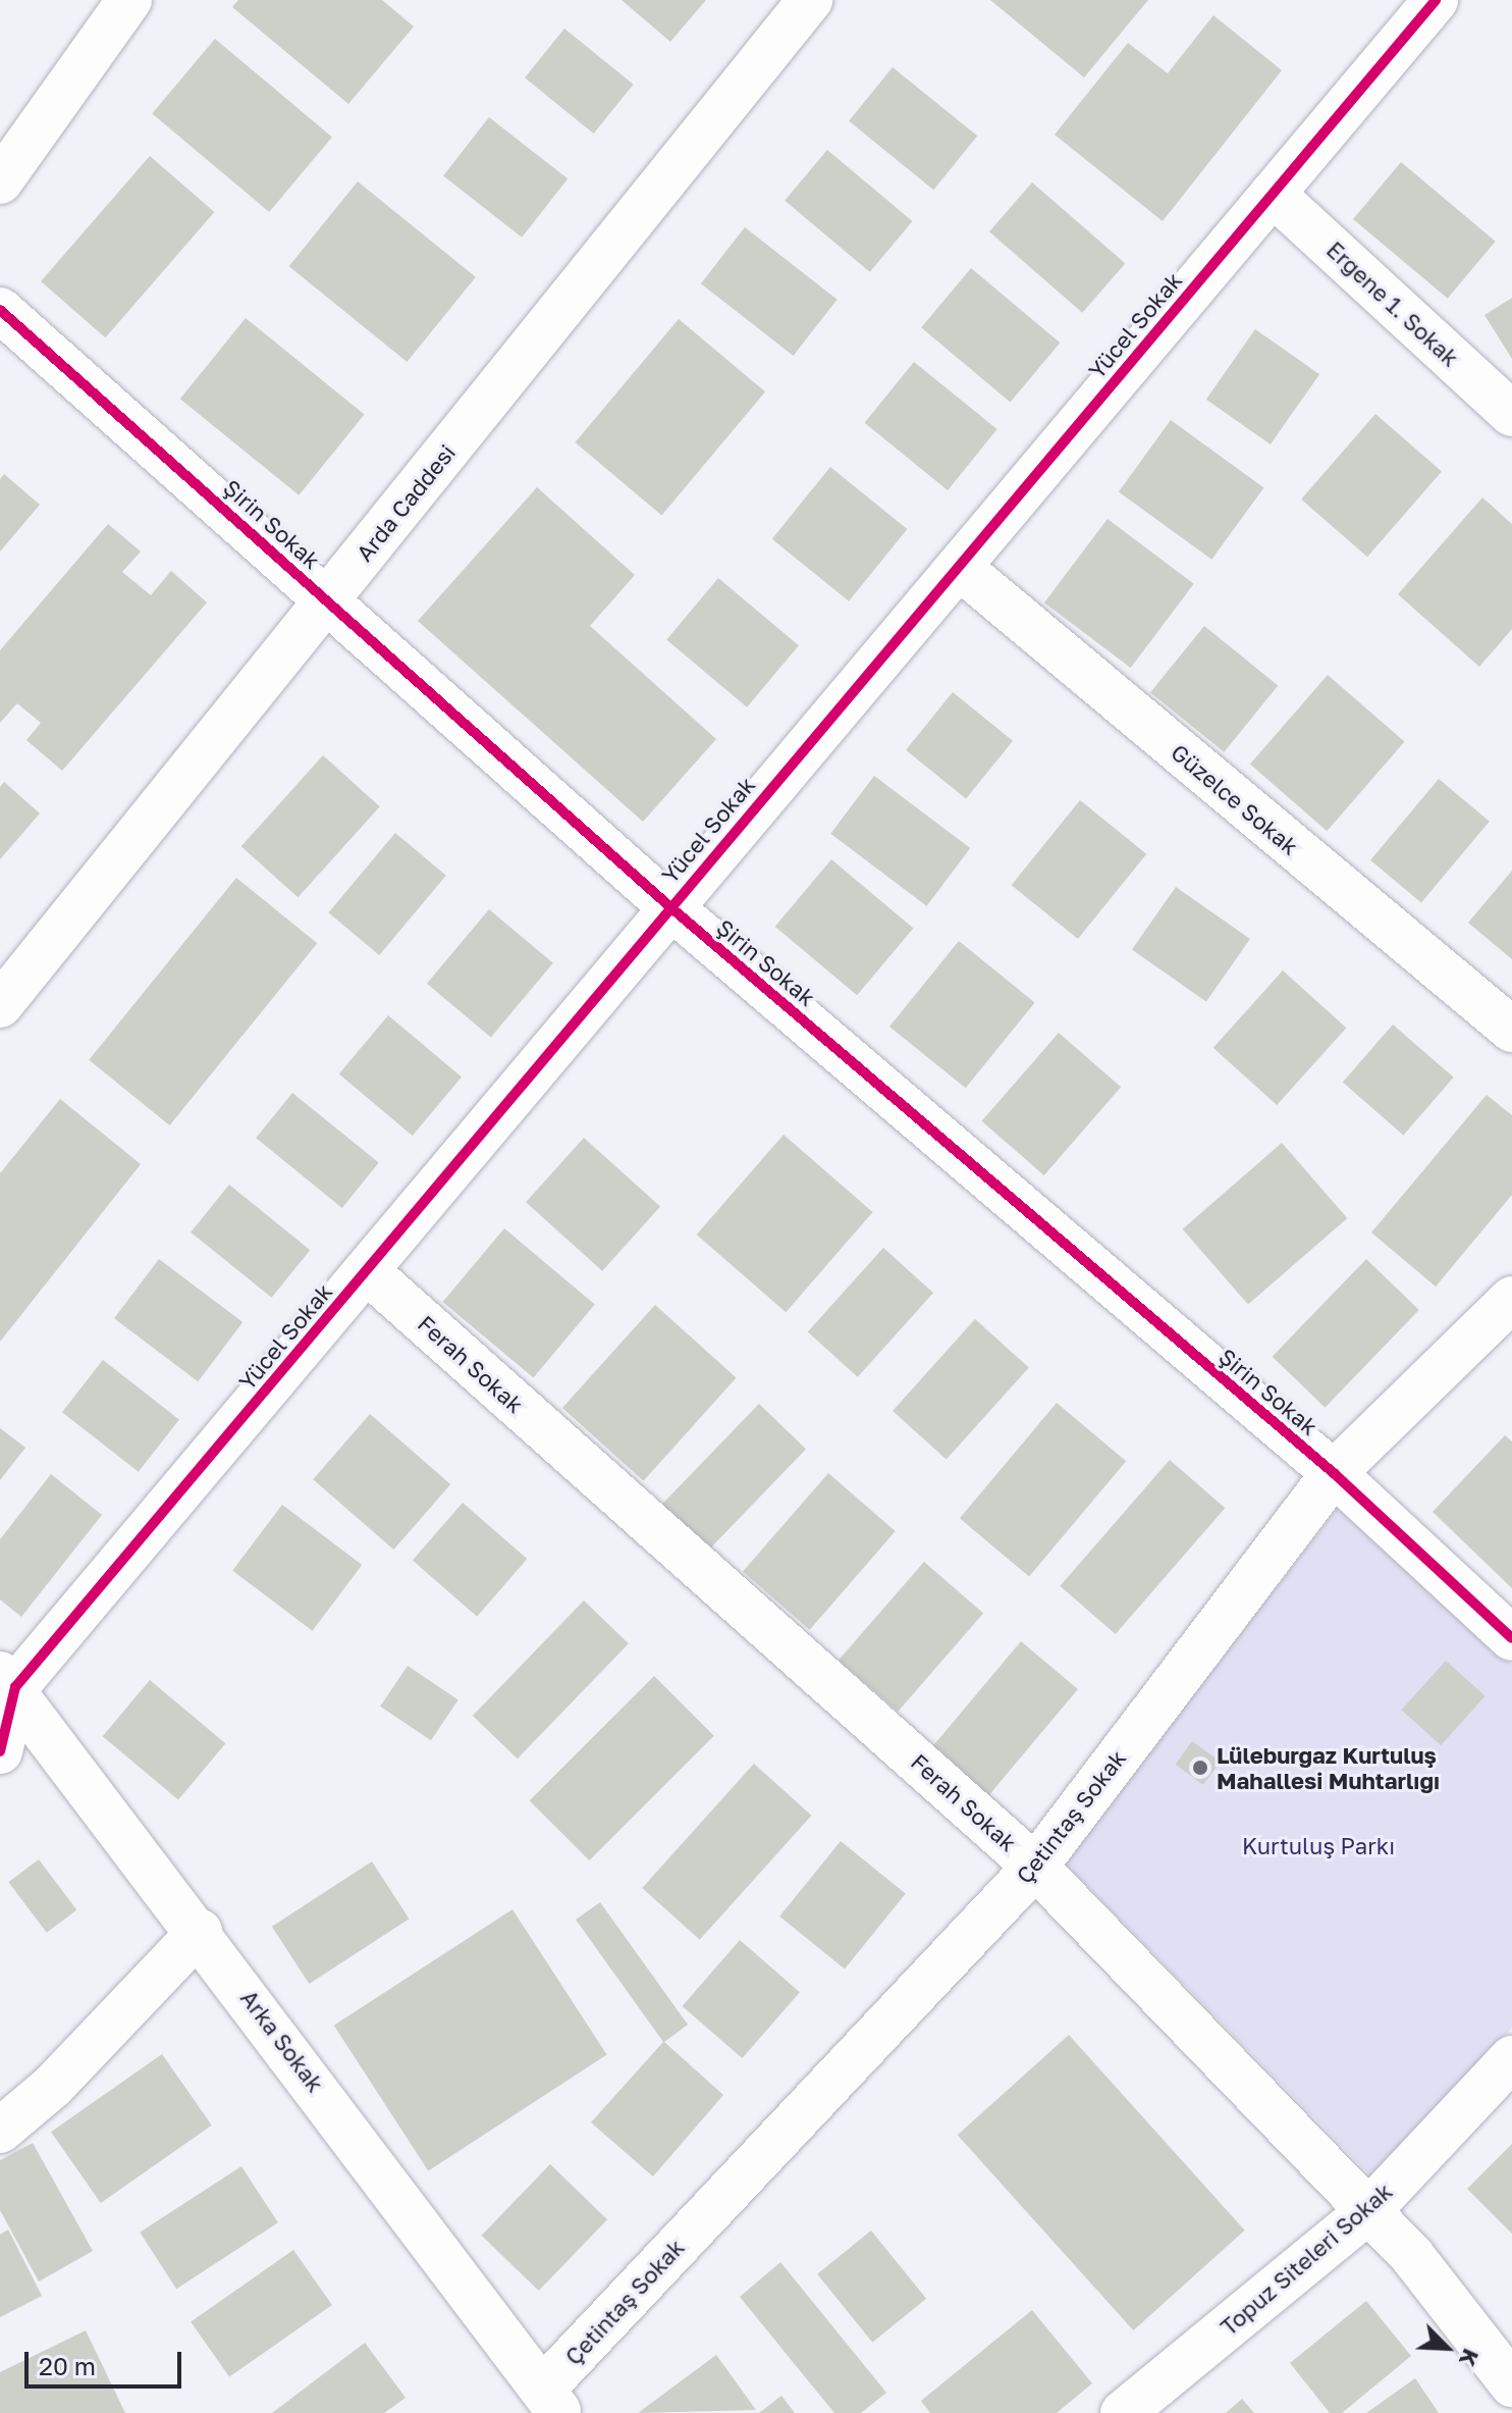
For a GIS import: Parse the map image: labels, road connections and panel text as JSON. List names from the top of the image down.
{
  "streets": {
    "street": [
      "Ergene 1. Sokak",
      "Yücel Sokak",
      "Arda Caddesi",
      "Şirin Sokak",
      "Güzelce Sokak",
      "Ferah Sokak",
      "Çetintaş Sokak",
      "Arka Sokak",
      "Topuz Siteleri Sokak"
    ]
  },
  "crossings": [
    ["Ergene 1. Sokak", "Yücel Sokak"],
    ["Yücel Sokak", "Şirin Sokak"],
    ["Yücel Sokak", "Güzelce Sokak"],
    ["Yücel Sokak", "Ferah Sokak"],
    ["Yücel Sokak", "Arka Sokak"],
    ["Arda Caddesi", "Şirin Sokak"],
    ["Şirin Sokak", "Çetintaş Sokak"],
    ["Ferah Sokak", "Çetintaş Sokak"],
    ["Ferah Sokak", "Topuz Siteleri Sokak"],
    ["Çetintaş Sokak", "Arka Sokak"]
  ],
  "parks": ["Kurtuluş Parkı"],
  "places": ["Lüleburgaz Kurtuluş Mahallesi Muhtarlığı"],
  "scale_bar": "20 m",
  "north": "bottom right"
}
